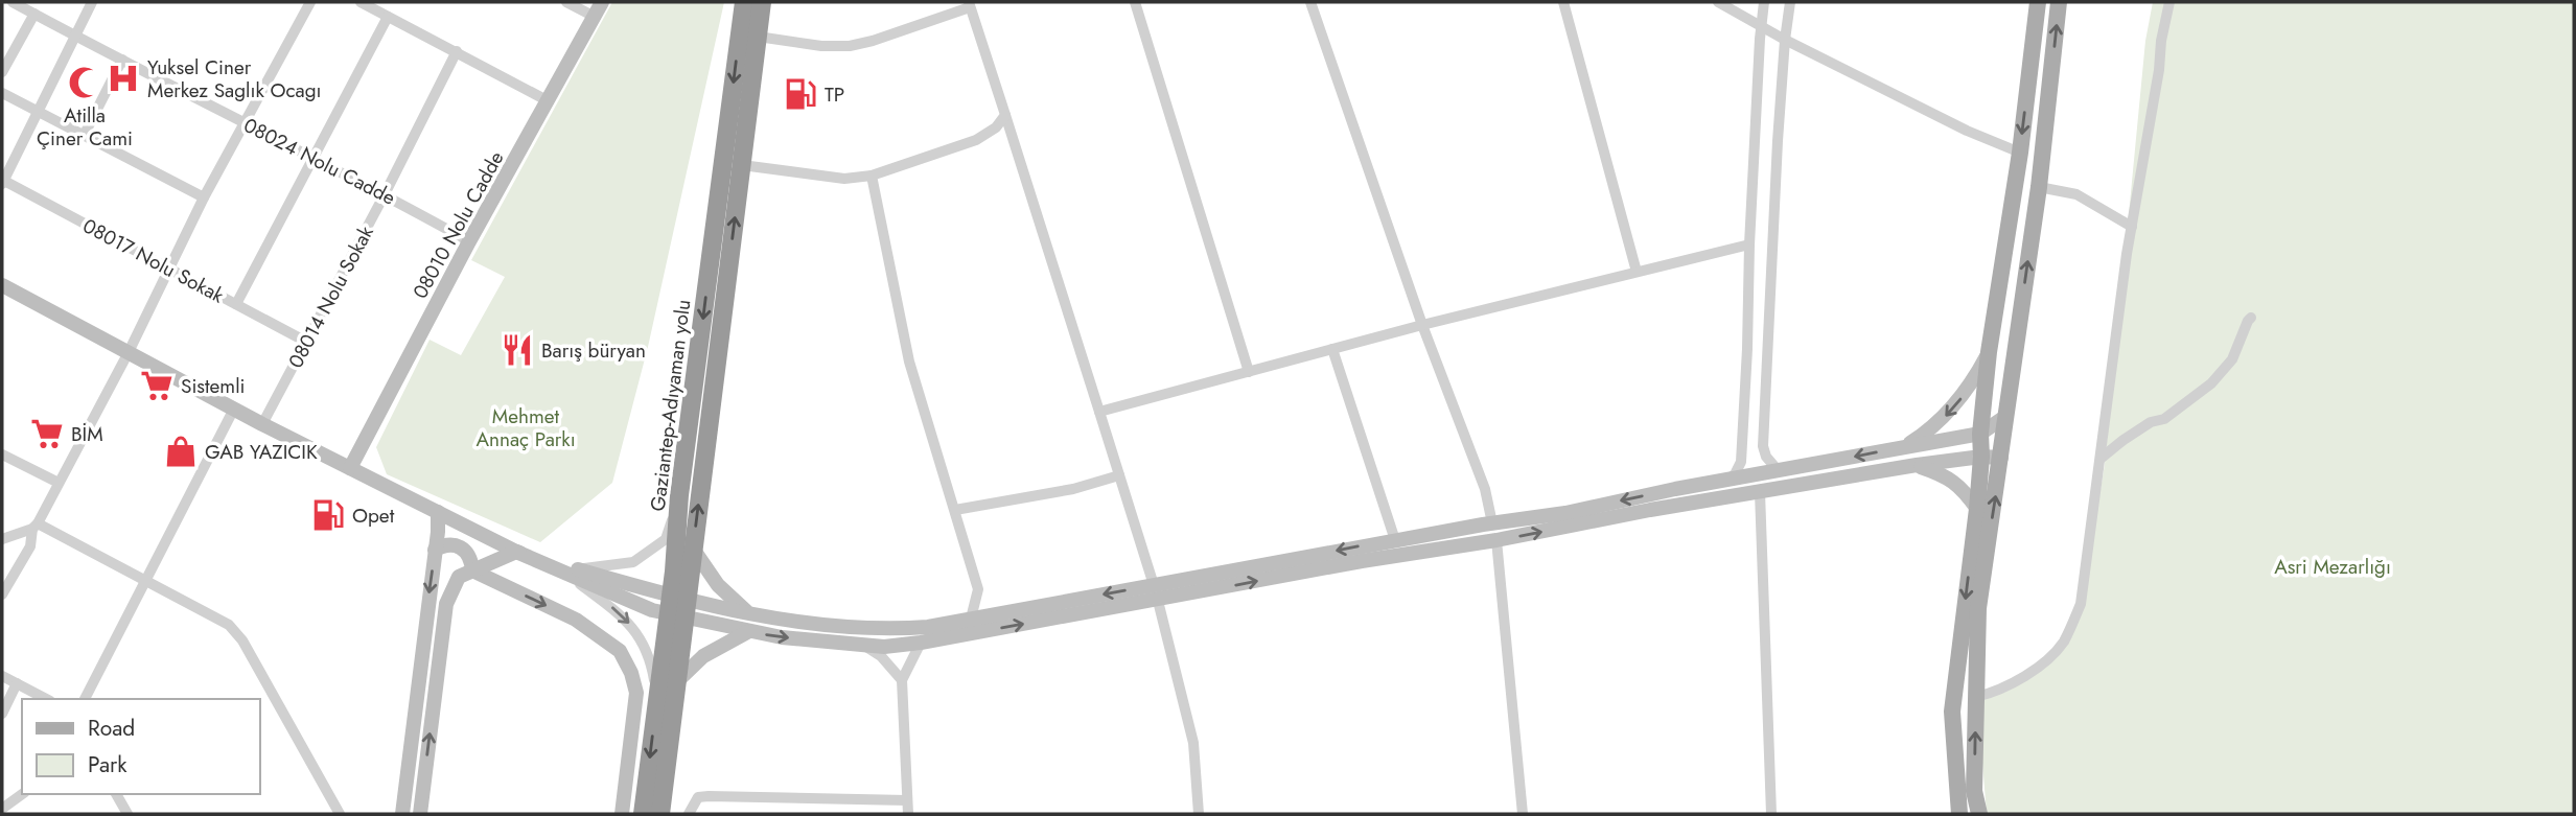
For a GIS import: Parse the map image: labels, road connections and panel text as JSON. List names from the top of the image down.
{
  "streets": {
    "highway": ["Gaziantep-Adıyaman yolu"],
    "street": [
      "08024 Nolu Cadde",
      "08010 Nolu Cadde",
      "08017 Nolu Sokak",
      "08014 Nolu Sokak"
    ]
  },
  "crossings": [
    ["08024 Nolu Cadde", "08010 Nolu Cadde"],
    ["08024 Nolu Cadde", "08014 Nolu Sokak"],
    ["08017 Nolu Sokak", "08014 Nolu Sokak"]
  ],
  "parks": ["Mehmet Annaç Parkı", "Asri Mezarlığı"],
  "places": {
    "hospital": ["Yuksel Ciner Merkez Saglık Ocagı"],
    "mosque": ["Atilla Çiner Cami"],
    "fuel station": ["TP", "Opet"],
    "restaurant": ["Barış büryan"],
    "supermarket": ["Sistemli", "BİM"],
    "shop": ["GAB YAZICIK"]
  },
  "legend": ["Road", "Park"]
}
